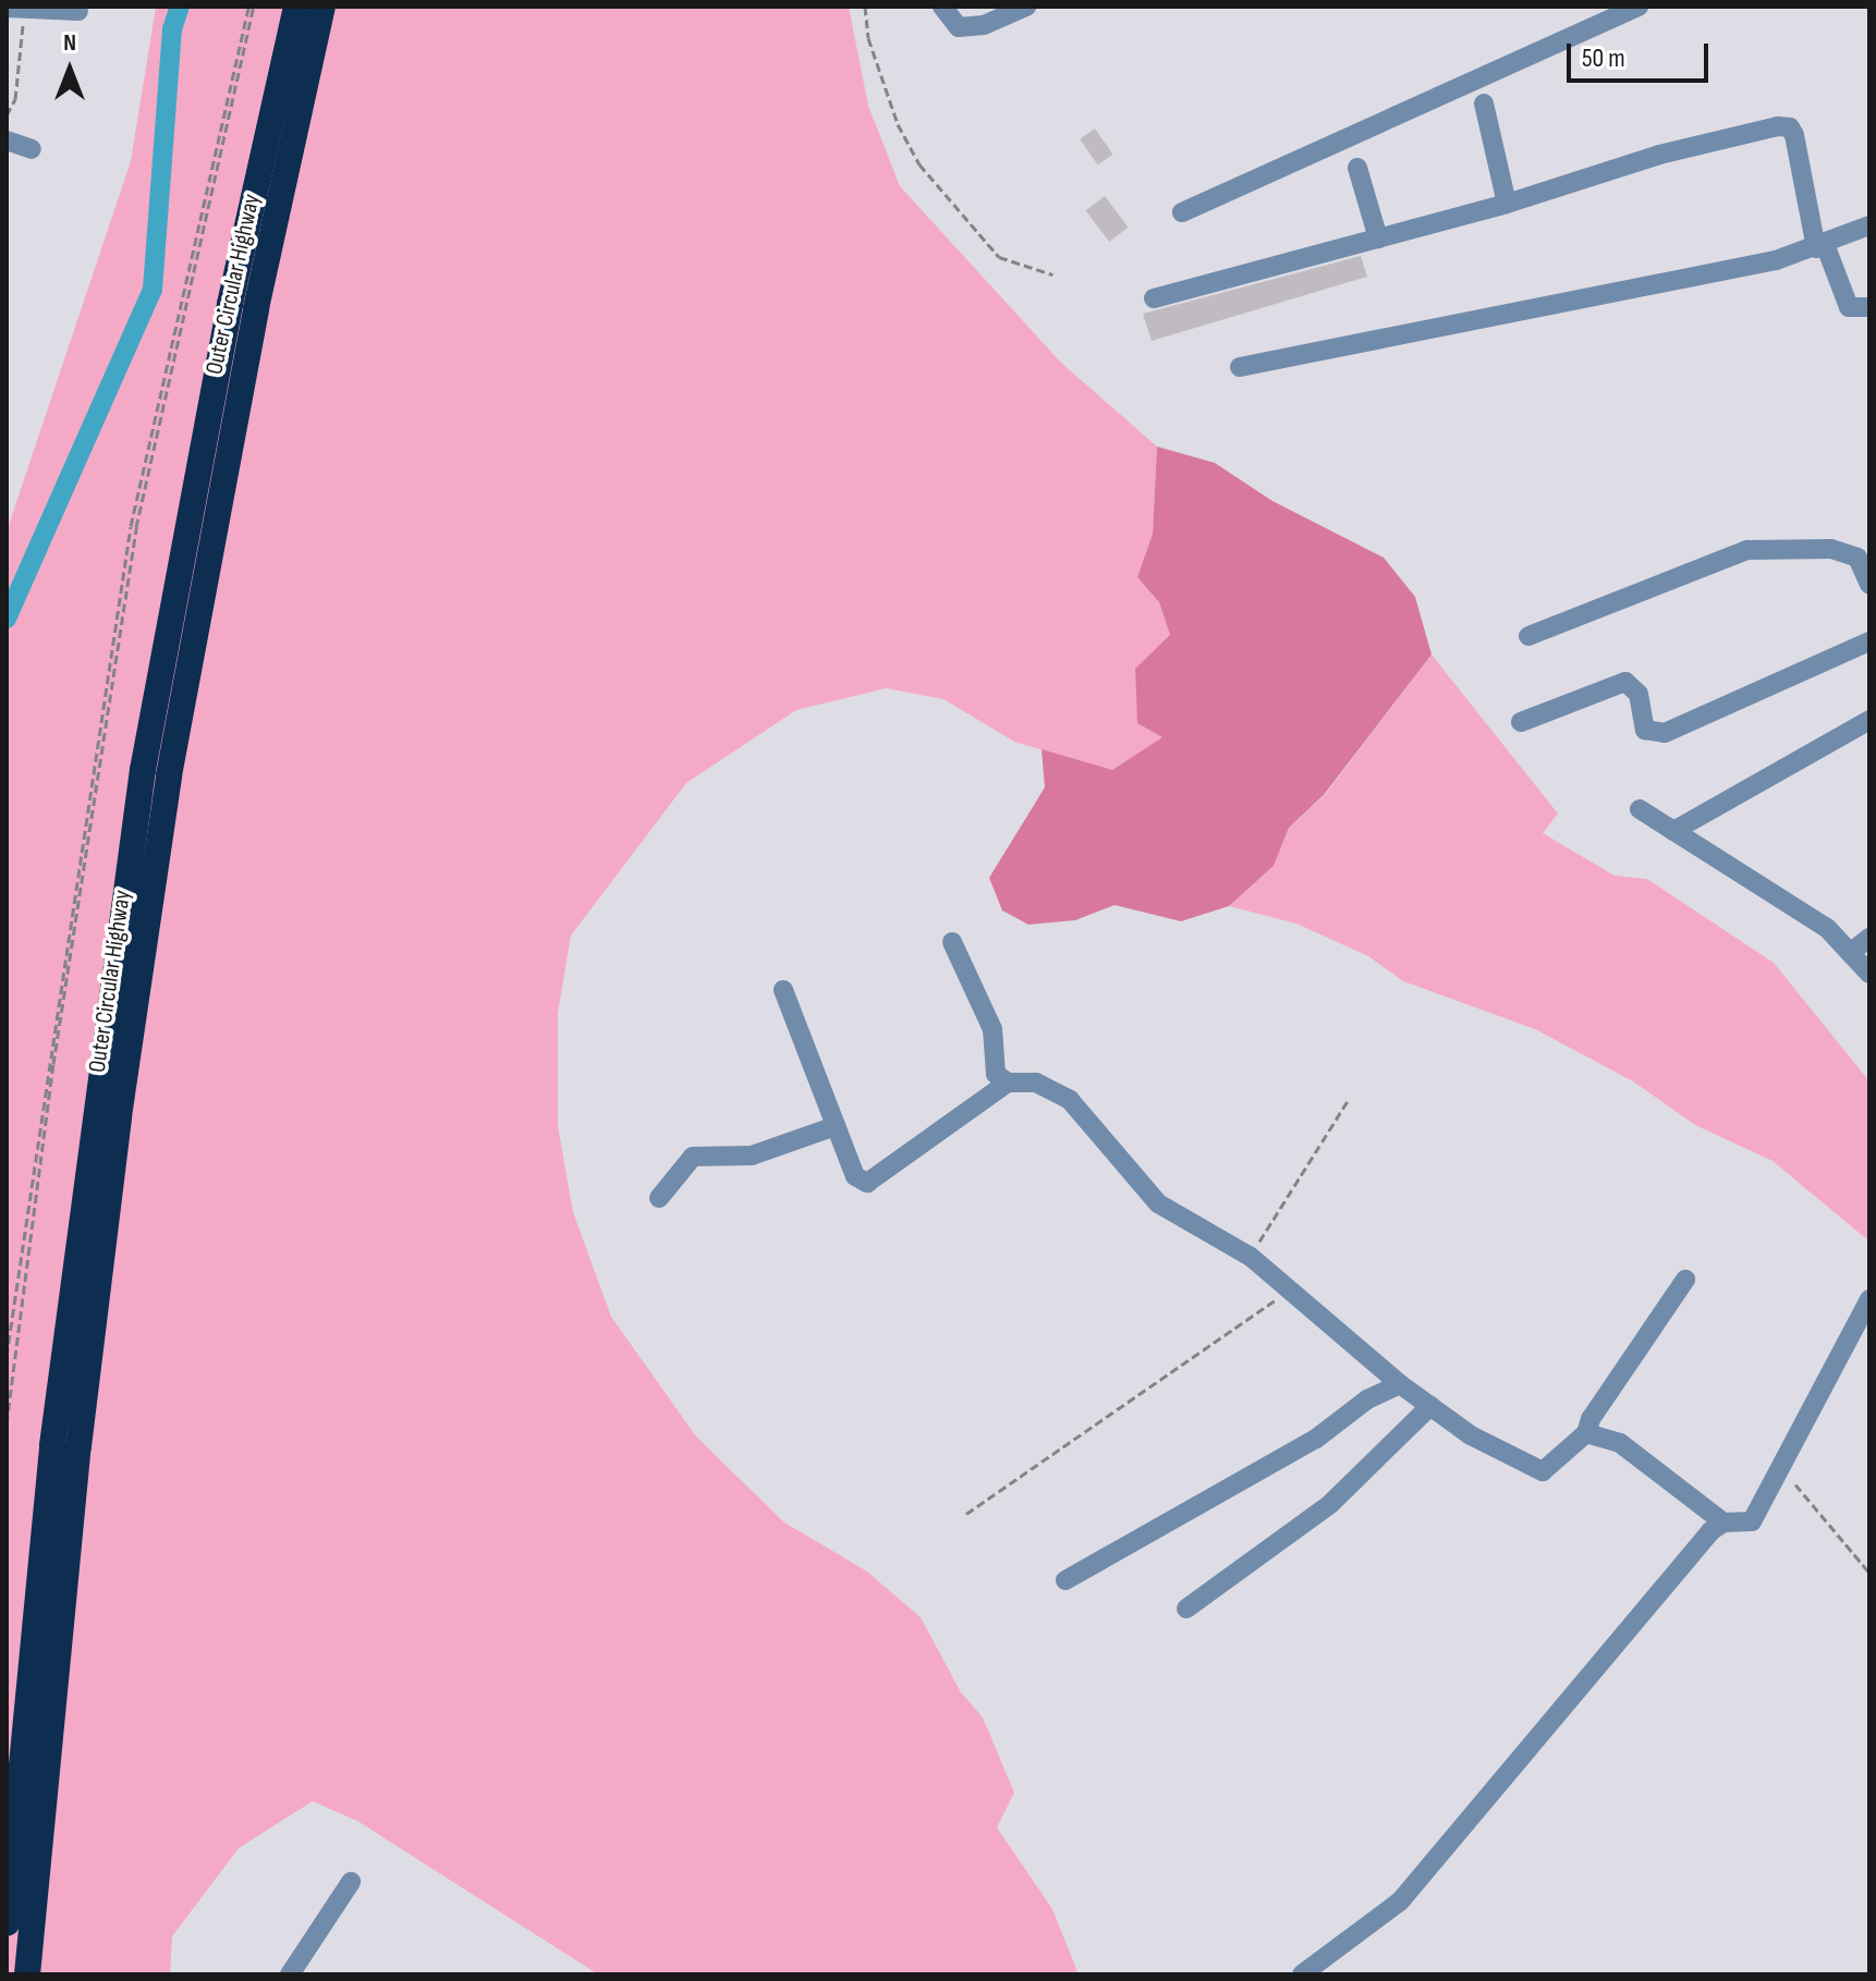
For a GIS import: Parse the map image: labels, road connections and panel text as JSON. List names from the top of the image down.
{
  "streets": {
    "highway": ["Outer Circular Highway"]
  },
  "scale_bar": "50 m",
  "north": "top"
}
